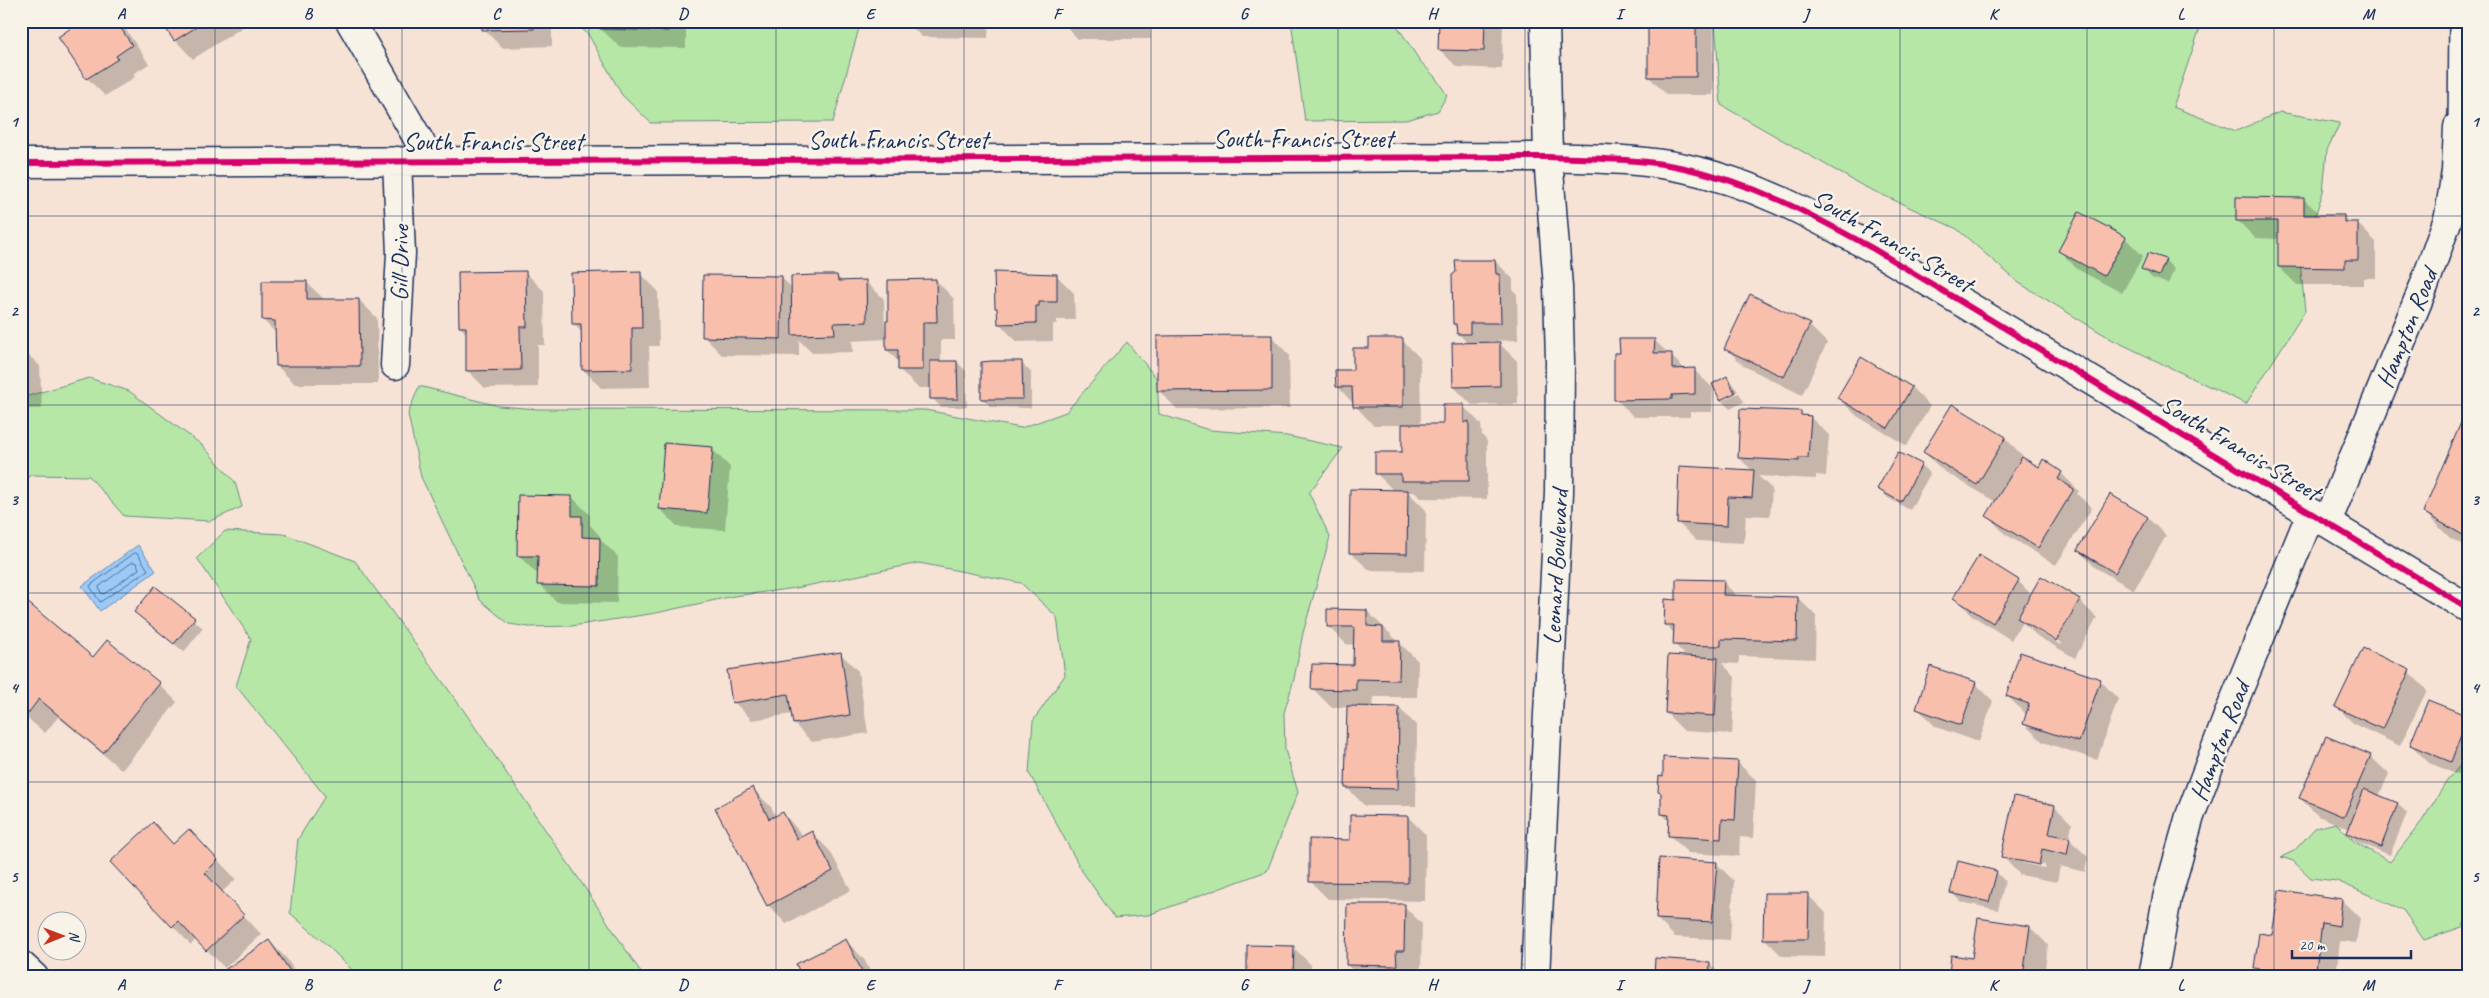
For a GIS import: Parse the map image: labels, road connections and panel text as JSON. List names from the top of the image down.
{
  "streets": {
    "street": [
      "South Francis Street",
      "Gill Drive",
      "Hampton Road",
      "Leonard Boulevard"
    ]
  },
  "crossings": [
    ["South Francis Street", "Gill Drive"],
    ["South Francis Street", "Hampton Road"],
    ["South Francis Street", "Leonard Boulevard"]
  ],
  "scale_bar": "20 m",
  "north": "right",
  "grid": {
    "columns": [
      "A",
      "B",
      "C",
      "D",
      "E",
      "F",
      "G",
      "H",
      "I",
      "J",
      "K",
      "L",
      "M"
    ],
    "rows": [
      "1",
      "2",
      "3",
      "4",
      "5"
    ]
  }
}
